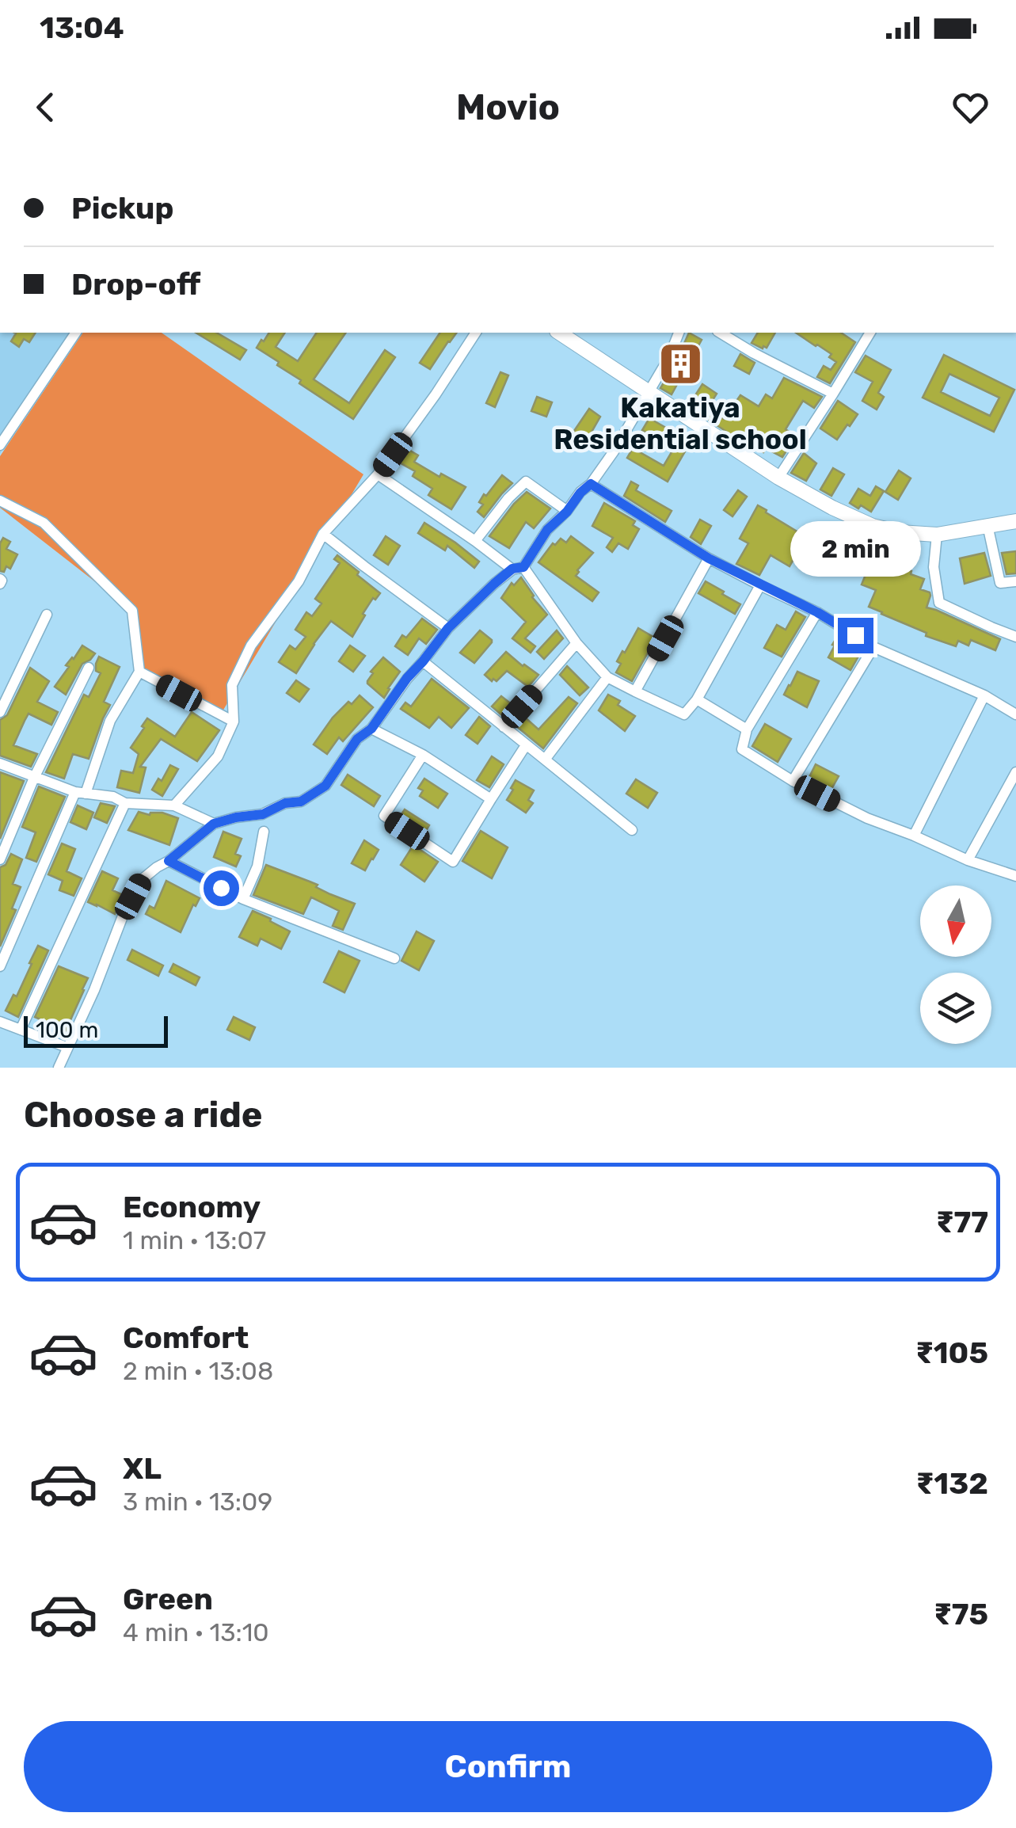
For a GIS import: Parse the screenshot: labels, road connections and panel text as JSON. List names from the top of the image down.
{
  "places": {
    "building": ["Kakatiya Residential school"]
  },
  "scale_bar": "100 m",
  "north": "bottom",
  "page": {
    "status": "13:04",
    "header": "Movio",
    "banner": ["Pickup", "Drop-off"],
    "bubble": "2 min",
    "scale": "100 m",
    "heading": "Choose a ride",
    "list": [
      {
        "name": "Economy",
        "note": "1 min · 13:07",
        "value": "₹77"
      },
      {
        "name": "Comfort",
        "note": "2 min · 13:08",
        "value": "₹105"
      },
      {
        "name": "XL",
        "note": "3 min · 13:09",
        "value": "₹132"
      },
      {
        "name": "Green",
        "note": "4 min · 13:10",
        "value": "₹75"
      }
    ],
    "buttons": "Confirm"
  }
}
